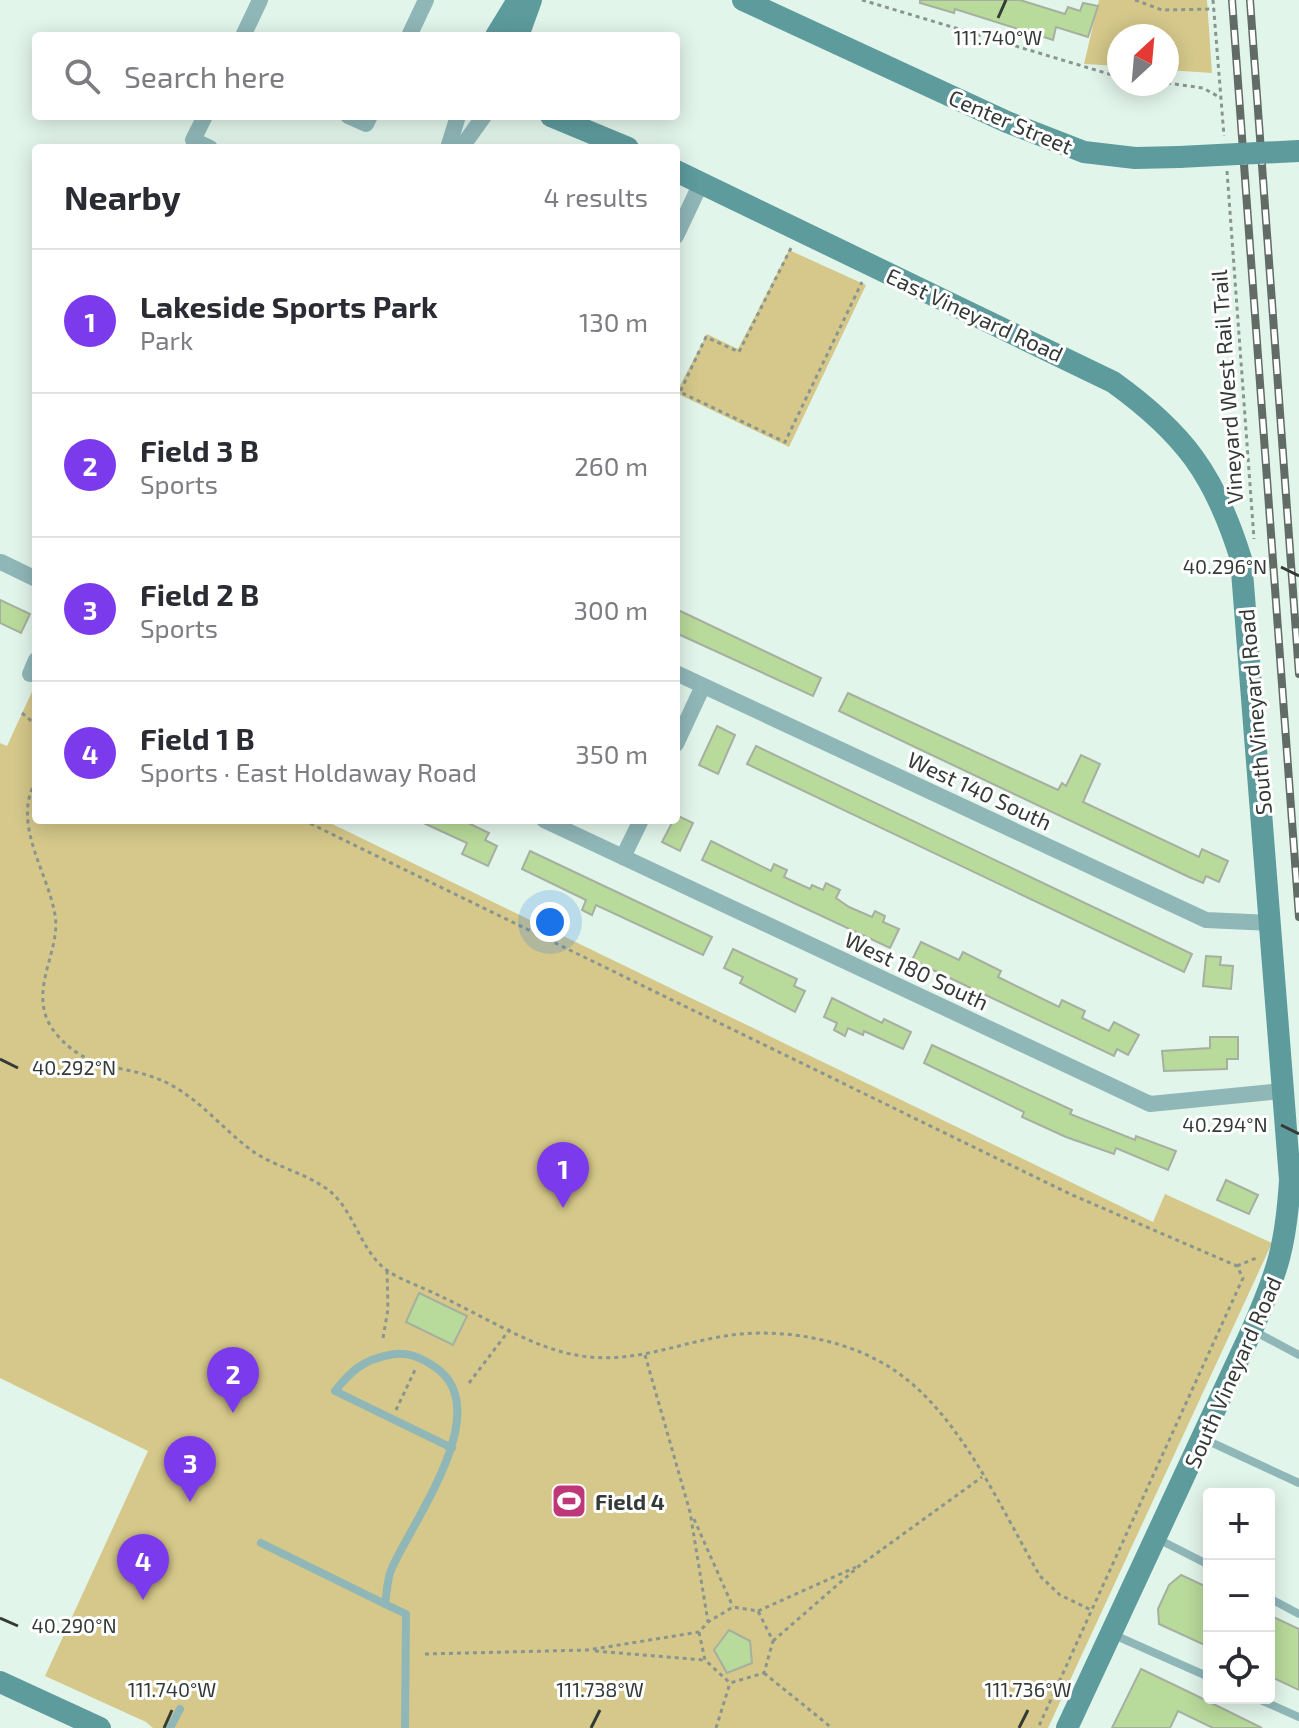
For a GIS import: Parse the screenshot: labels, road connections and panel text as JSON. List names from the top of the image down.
{
  "streets": {
    "street": [
      "Center Street",
      "East Vineyard Road",
      "South Vineyard Road",
      "West 140 South",
      "West 180 South"
    ],
    "path": ["Vineyard West Rail Trail"]
  },
  "crossings": [
    ["East Vineyard Road", "South Vineyard Road"],
    ["South Vineyard Road", "West 140 South"],
    ["South Vineyard Road", "West 180 South"]
  ],
  "places": {
    "sports": ["Field 4"]
  },
  "north": "top right",
  "page": {
    "search": "Search here",
    "heading": ["Nearby", "4 results"],
    "list": [
      {
        "mark": "1",
        "name": "Lakeside Sports Park",
        "note": "Park",
        "value": "130 m"
      },
      {
        "mark": "2",
        "name": "Field 3 B",
        "note": "Sports",
        "value": "260 m"
      },
      {
        "mark": "3",
        "name": "Field 2 B",
        "note": "Sports",
        "value": "300 m"
      },
      {
        "mark": "4",
        "name": "Field 1 B",
        "note": "Sports · East Holdaway Road",
        "value": "350 m"
      }
    ],
    "pins": [
      "1",
      "2",
      "3",
      "4"
    ],
    "map_buttons": ["+", "−"]
  },
  "coordinates": [
    "111.740°W",
    "40.296°N",
    "40.292°N",
    "40.294°N",
    "40.290°N",
    "111.738°W",
    "111.736°W"
  ]
}
